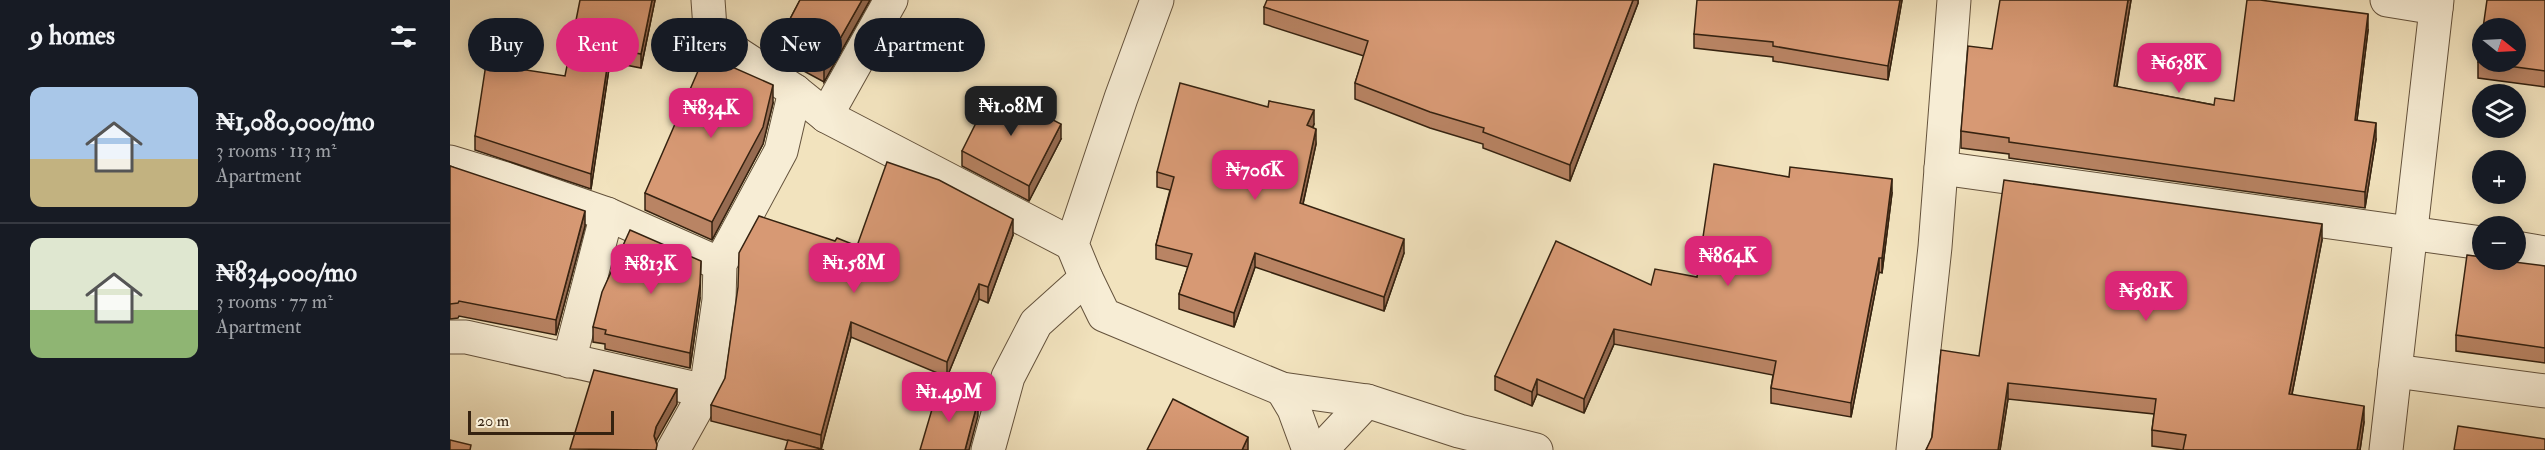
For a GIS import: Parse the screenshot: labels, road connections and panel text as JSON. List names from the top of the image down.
{
  "scale_bar": "20 m",
  "north": "right",
  "page": {
    "heading": "9 homes",
    "map_buttons": ["+", "−"],
    "chip": [
      "Buy",
      "Rent",
      "Filters",
      "New",
      "Apartment"
    ],
    "price": [
      "₦638K",
      "₦1.08M",
      "₦834K",
      "₦706K",
      "₦864K",
      "₦1.58M",
      "₦813K",
      "₦581K",
      "₦1.49M"
    ],
    "list": [
      {
        "name": "₦1,080,000/mo",
        "note": "3 rooms · 113 m² · Apartment"
      },
      {
        "name": "₦834,000/mo",
        "note": "3 rooms · 77 m² · Apartment"
      }
    ],
    "scale": "20 m"
  }
}
